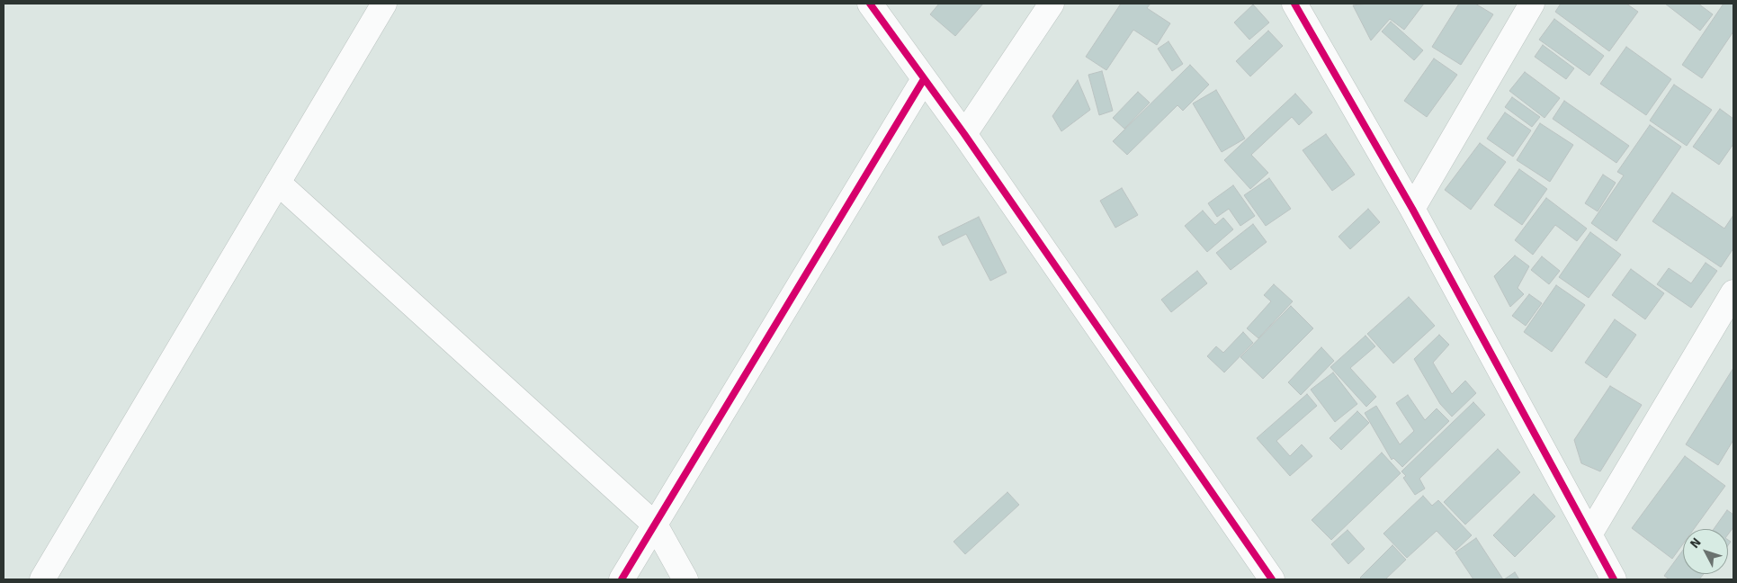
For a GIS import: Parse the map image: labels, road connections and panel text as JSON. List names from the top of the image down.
{
  "north": "top left"
}
